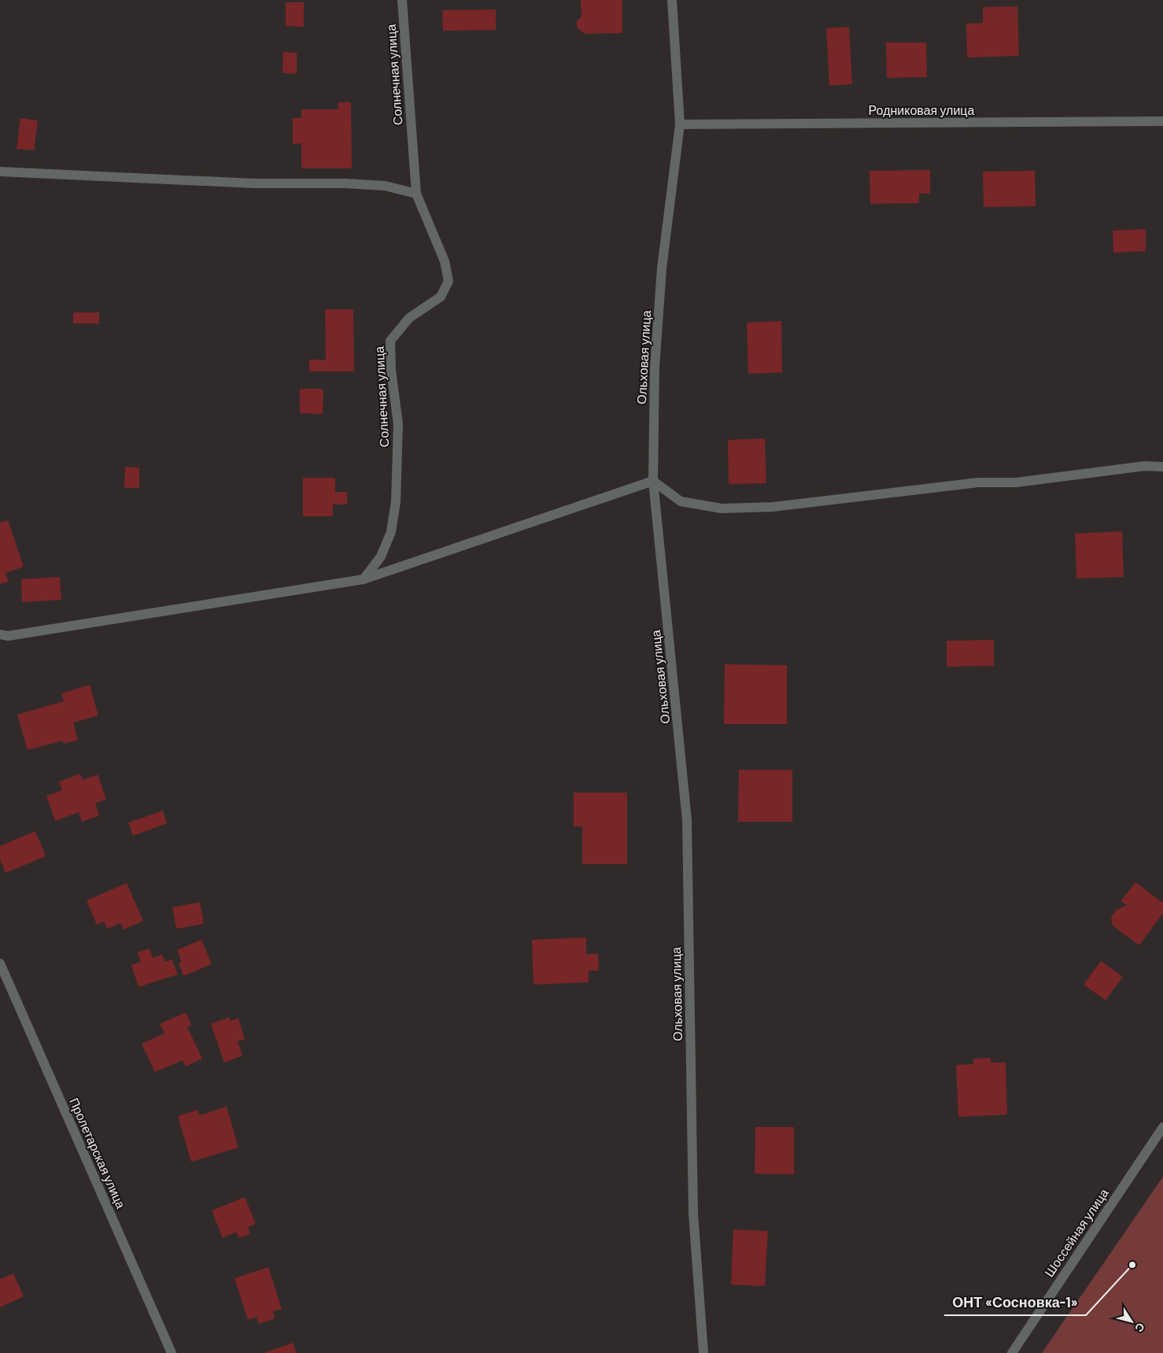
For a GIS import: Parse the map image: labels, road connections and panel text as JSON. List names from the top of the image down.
{
  "streets": {
    "street": [
      "Солнечная улица",
      "Родниковая улица",
      "Ольховая улица",
      "Пролетарская улица",
      "Шоссейная улица"
    ]
  },
  "crossings": [
    ["Родниковая улица", "Ольховая улица"]
  ],
  "places": ["ОНТ «Сосновка-1»"],
  "north": "bottom right"
}
